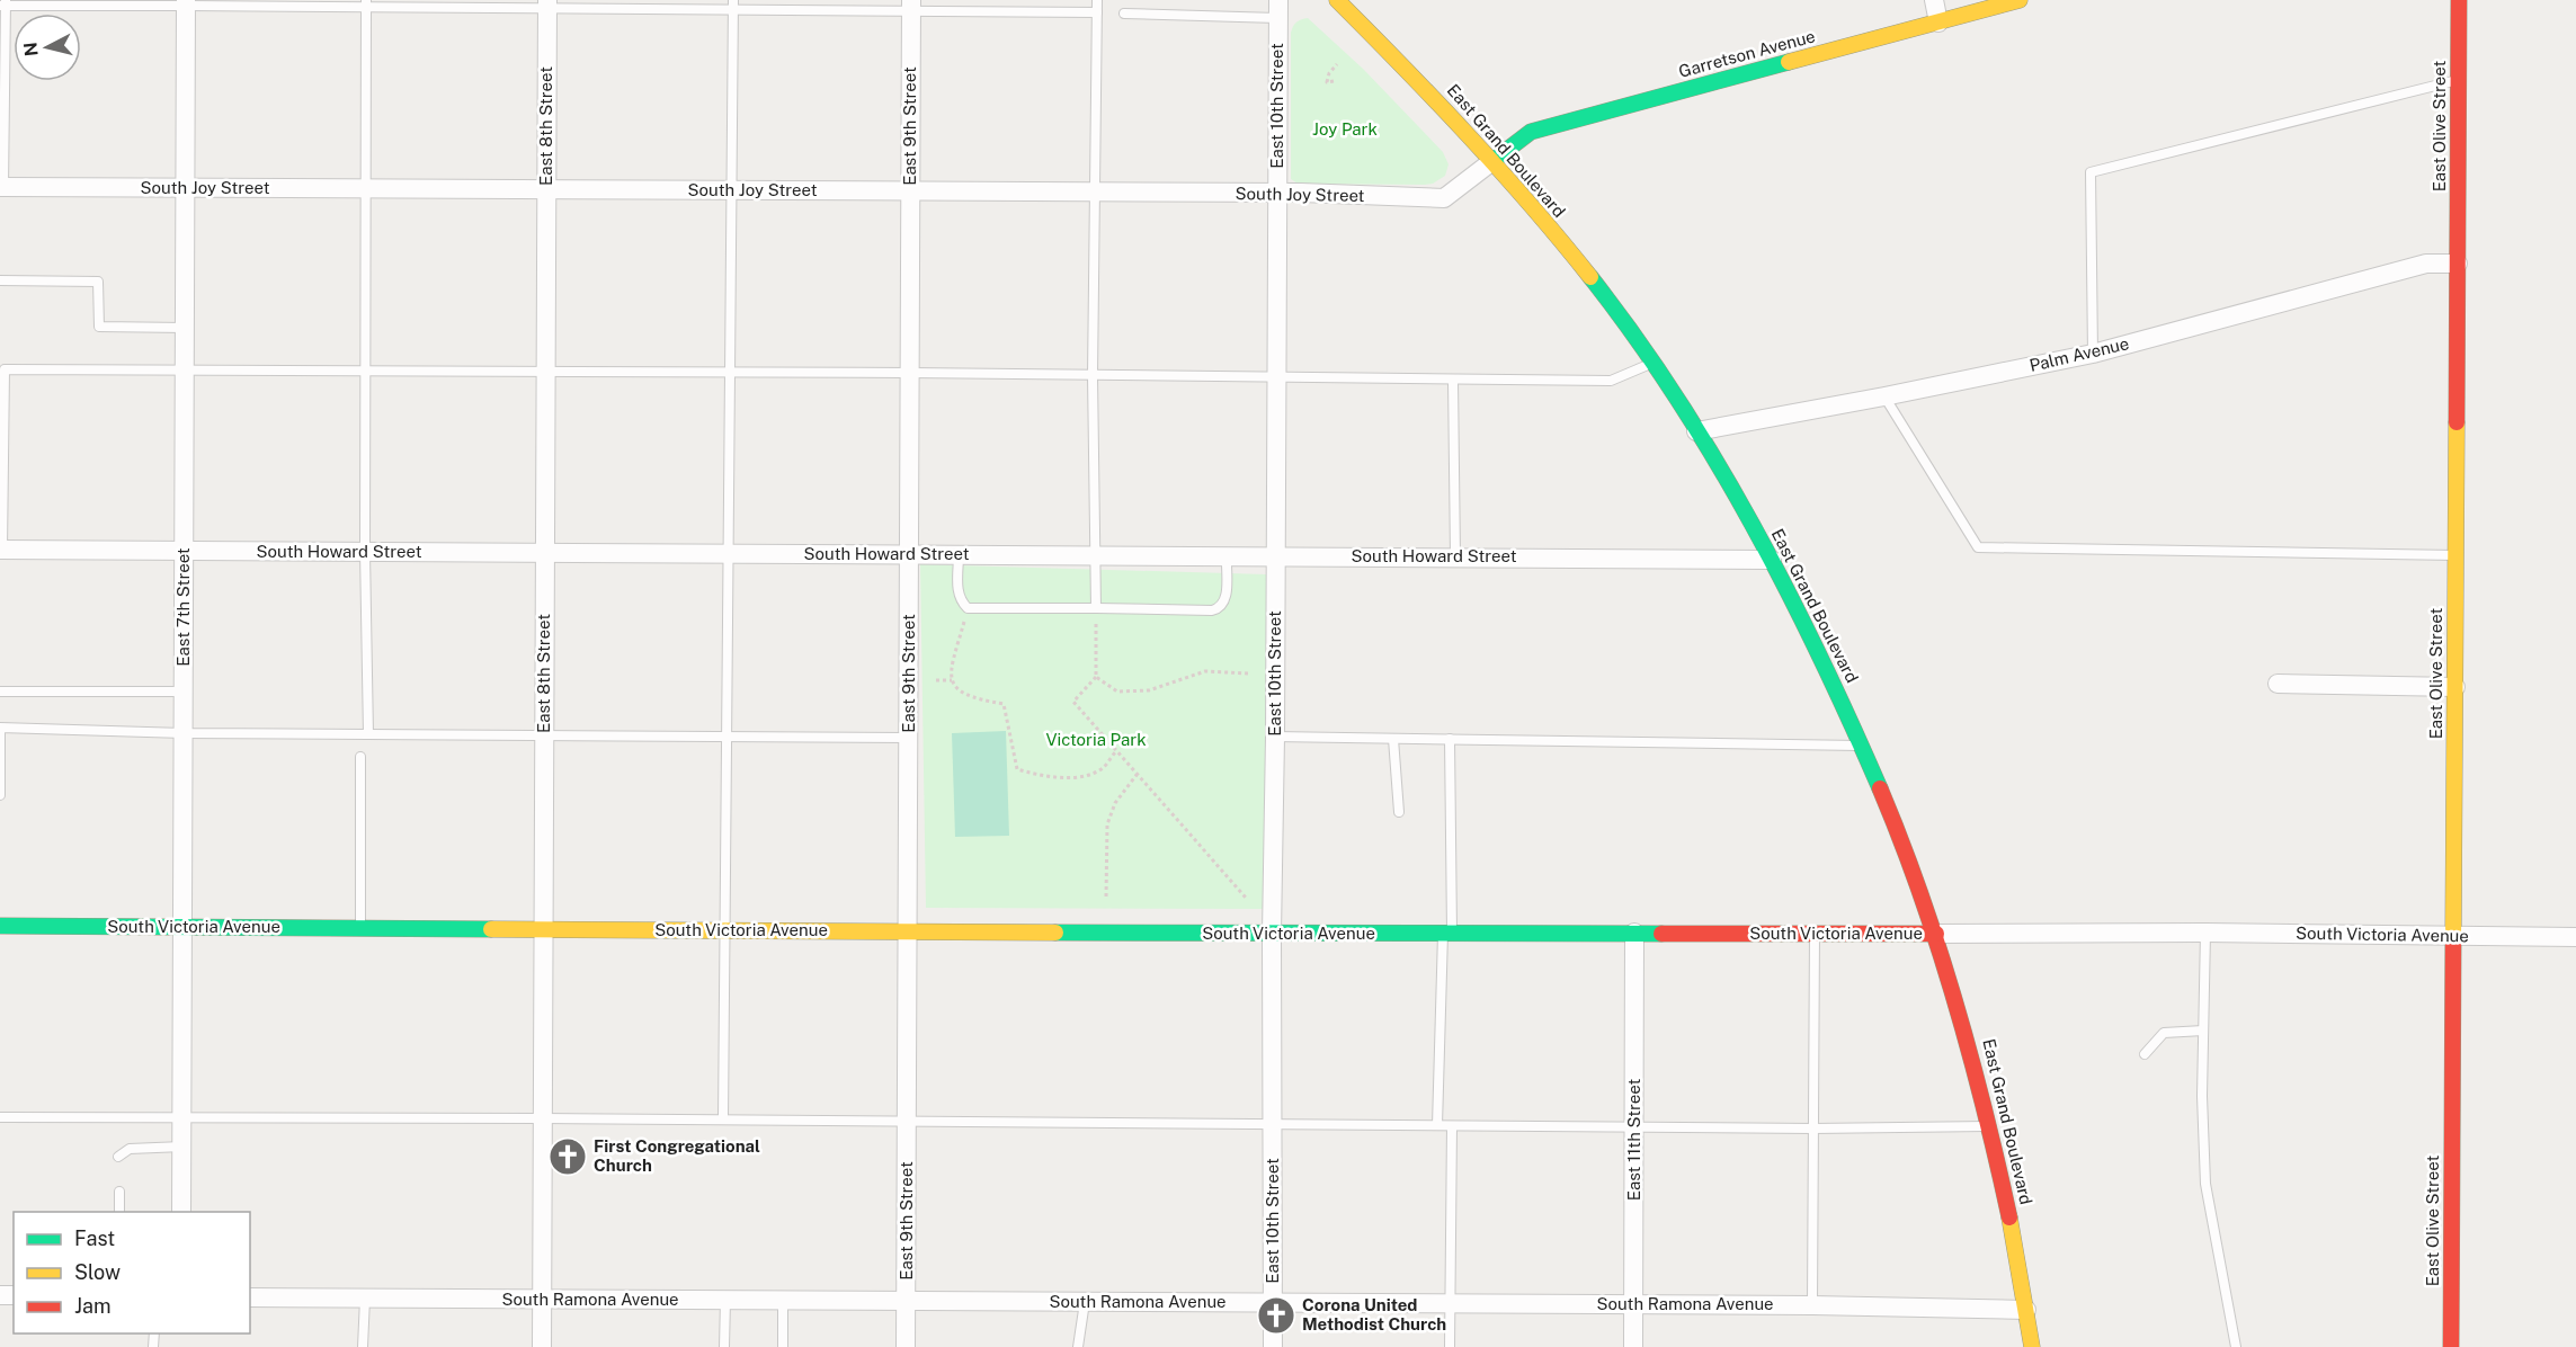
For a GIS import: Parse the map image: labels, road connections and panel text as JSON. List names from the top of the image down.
{
  "streets": {
    "street": [
      "Garretson Avenue",
      "East 10th Street",
      "East 8th Street",
      "East 9th Street",
      "East Olive Street",
      "East Grand Boulevard",
      "South Joy Street",
      "Palm Avenue",
      "South Howard Street",
      "East 7th Street",
      "South Victoria Avenue",
      "East 11th Street",
      "South Ramona Avenue"
    ]
  },
  "crossings": [
    ["Garretson Avenue", "East Grand Boulevard"],
    ["Garretson Avenue", "South Joy Street"],
    ["East 10th Street", "South Joy Street"],
    ["East 10th Street", "South Howard Street"],
    ["East 10th Street", "South Victoria Avenue"],
    ["East 10th Street", "South Ramona Avenue"],
    ["East 8th Street", "South Joy Street"],
    ["East 8th Street", "South Howard Street"],
    ["East 8th Street", "South Victoria Avenue"],
    ["East 8th Street", "South Ramona Avenue"],
    ["East 9th Street", "South Joy Street"],
    ["East 9th Street", "South Howard Street"],
    ["East 9th Street", "South Victoria Avenue"],
    ["East 9th Street", "South Ramona Avenue"],
    ["East Olive Street", "Palm Avenue"],
    ["East Olive Street", "South Victoria Avenue"],
    ["East Grand Boulevard", "South Joy Street"],
    ["East Grand Boulevard", "Palm Avenue"],
    ["East Grand Boulevard", "South Howard Street"],
    ["East Grand Boulevard", "South Victoria Avenue"],
    ["East Grand Boulevard", "South Ramona Avenue"],
    ["South Joy Street", "East 7th Street"],
    ["South Howard Street", "East 7th Street"],
    ["East 7th Street", "South Victoria Avenue"],
    ["South Victoria Avenue", "East 11th Street"],
    ["East 11th Street", "South Ramona Avenue"]
  ],
  "parks": ["Joy Park", "Victoria Park"],
  "places": {
    "church": ["First Congregational Church", "Corona United Methodist Church"]
  },
  "legend": ["Fast", "Slow", "Jam"],
  "north": "left"
}
